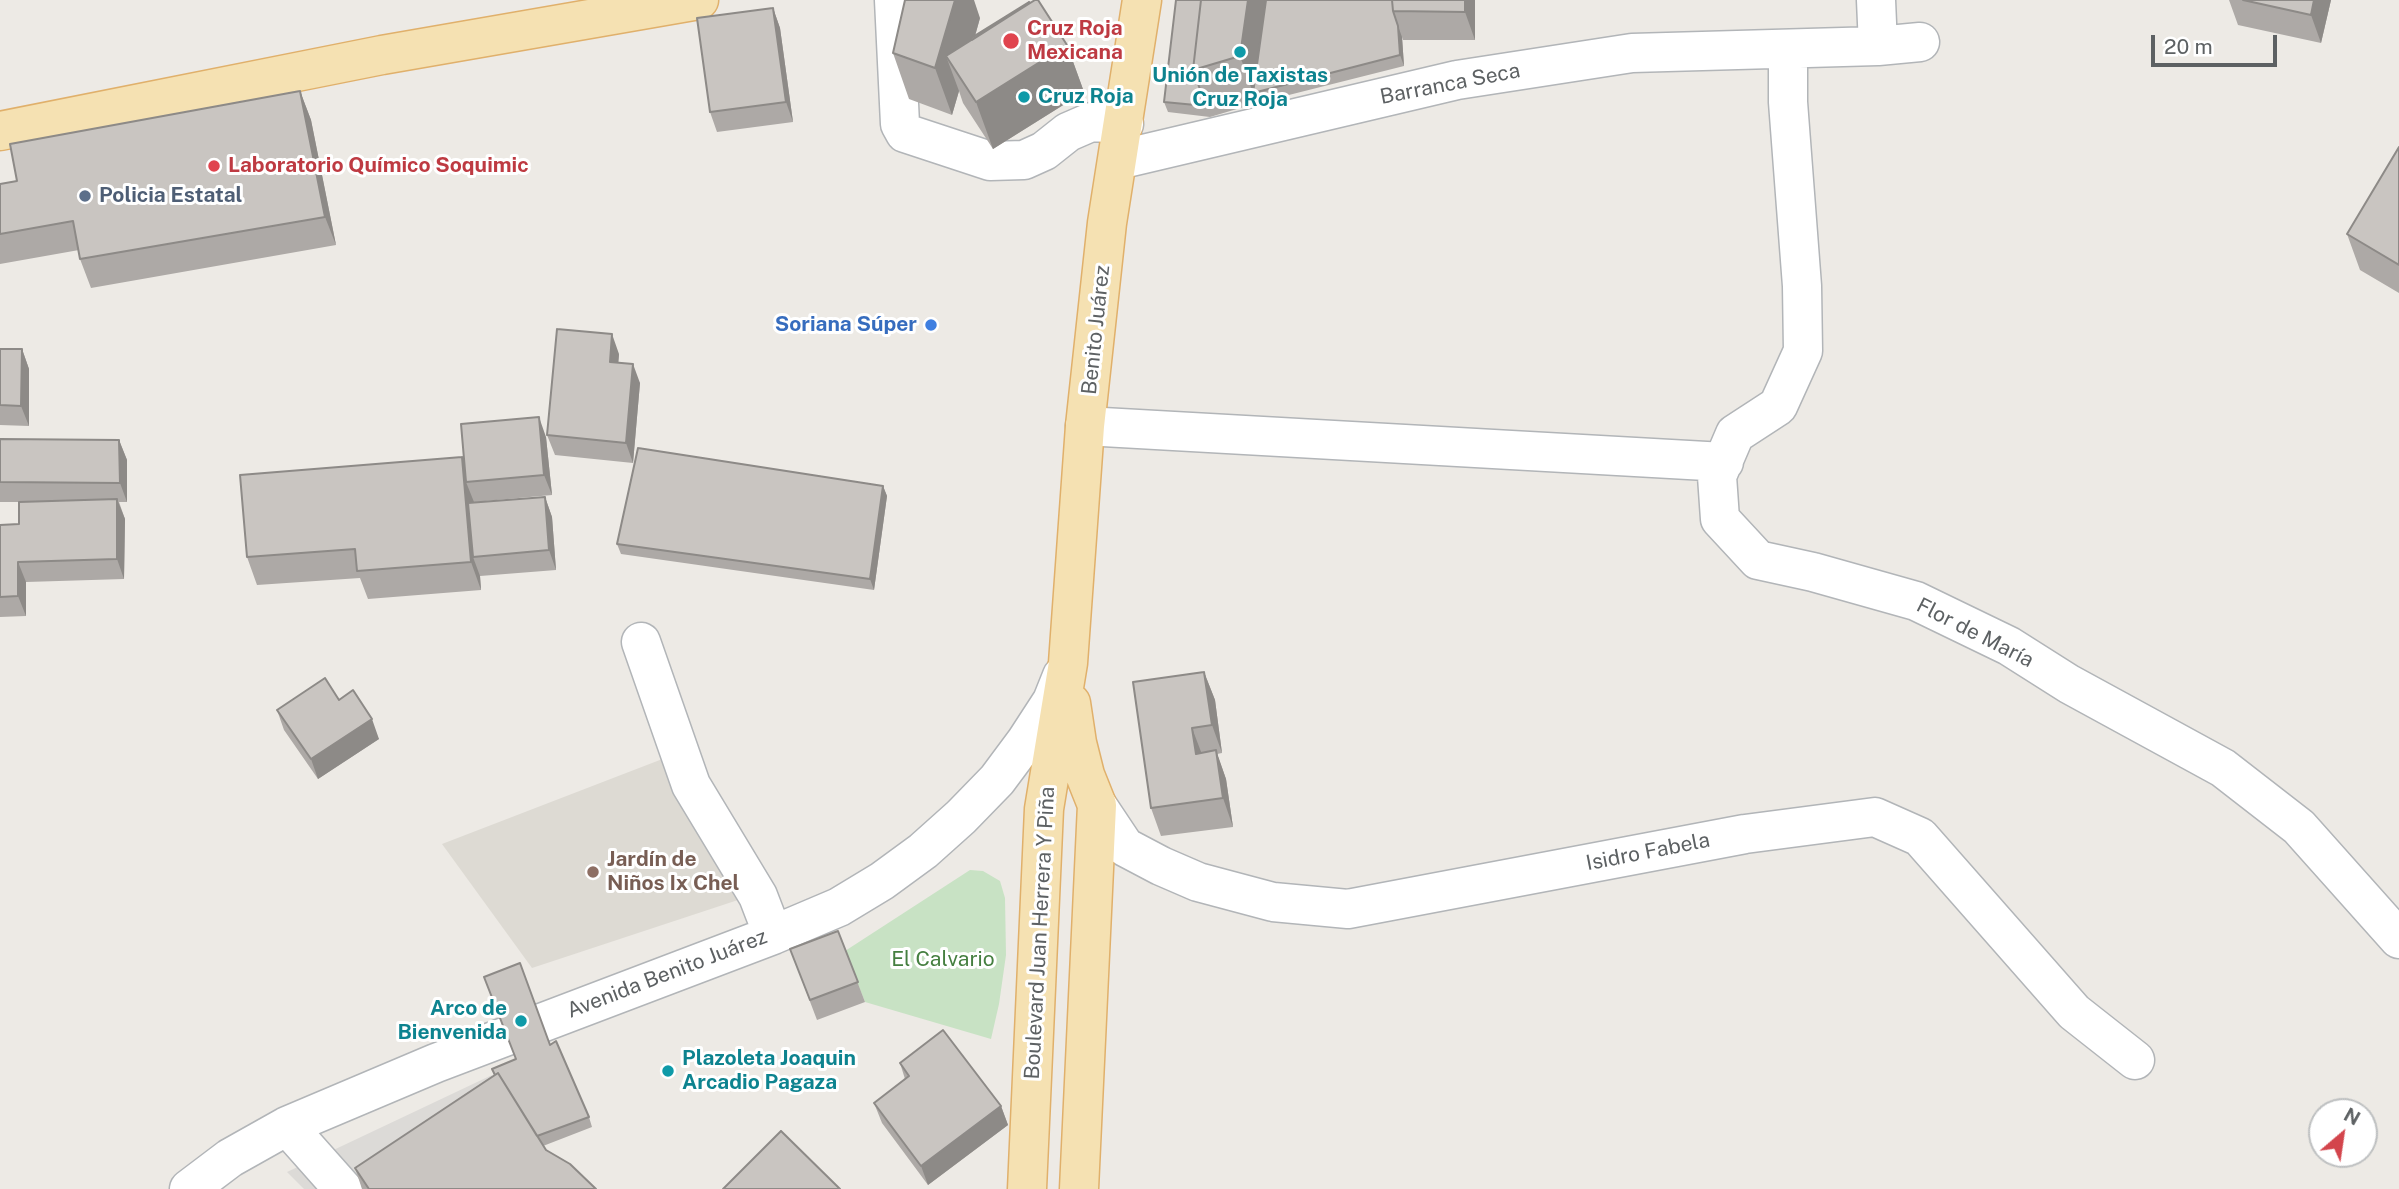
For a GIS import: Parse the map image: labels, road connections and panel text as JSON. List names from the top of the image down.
{
  "streets": {
    "main road": ["Benito Juárez", "Boulevard Juan Herrera Y Piña"],
    "street": [
      "Barranca Seca",
      "Flor de María",
      "Isidro Fabela",
      "Avenida Benito Juárez"
    ]
  },
  "crossings": [
    ["Barranca Seca", "Benito Juárez"],
    ["Barranca Seca", "Flor de María"],
    ["Benito Juárez", "Boulevard Juan Herrera Y Piña"],
    ["Benito Juárez", "Avenida Benito Juárez"],
    ["Isidro Fabela", "Boulevard Juan Herrera Y Piña"],
    ["Boulevard Juan Herrera Y Piña", "Avenida Benito Juárez"]
  ],
  "parks": ["El Calvario"],
  "places": [
    "Cruz Roja Mexicana",
    "Unión de Taxistas Cruz Roja",
    "Cruz Roja",
    "Laboratorio Químico Soquimic",
    "Policia Estatal",
    "Soriana Súper",
    "Jardín de Niños Ix Chel",
    "Arco de Bienvenida",
    "Plazoleta Joaquin Arcadio Pagaza"
  ],
  "scale_bar": "20 m",
  "north": "top right"
}
